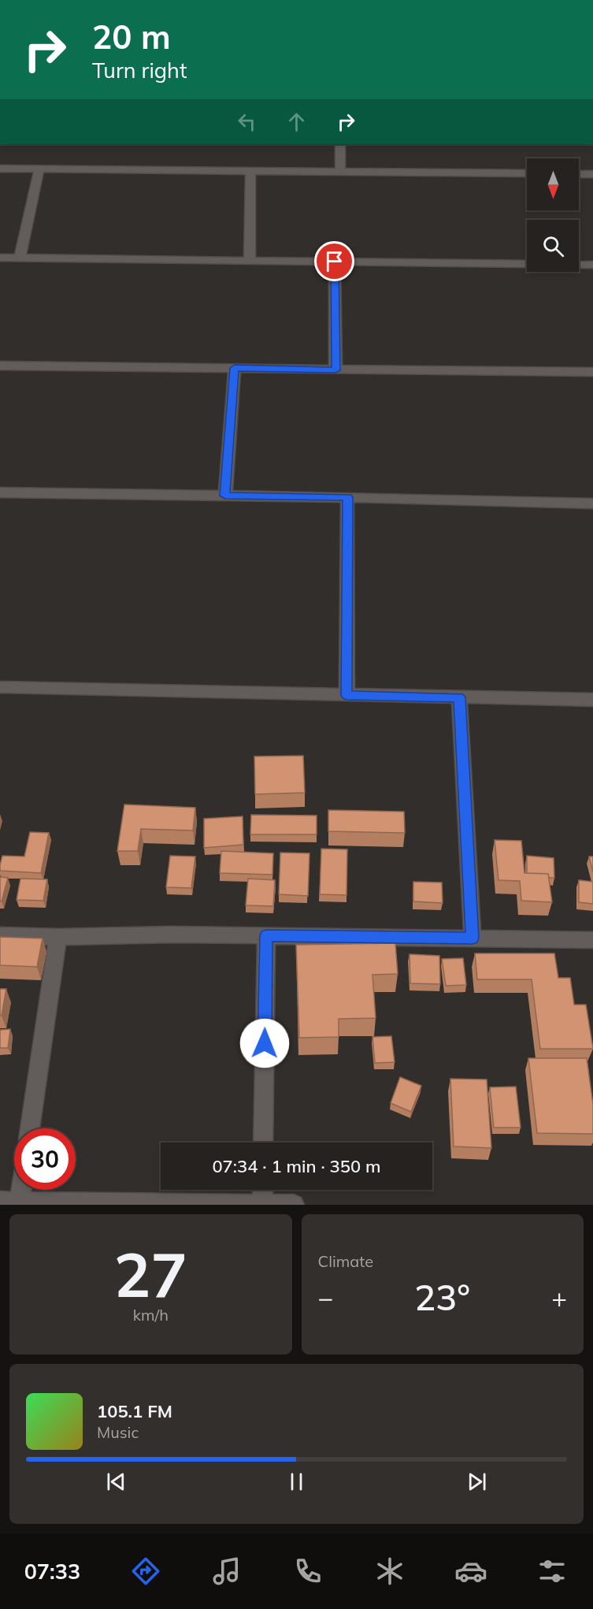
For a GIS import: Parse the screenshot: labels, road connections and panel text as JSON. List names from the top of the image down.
{
  "north": "bottom",
  "page": {
    "turn": ["20 m", "Turn right"],
    "limit": "30",
    "trip": "07:34 · 1 min · 350 m",
    "tile": [
      ["27", "km/h"],
      "Climate"
    ],
    "heat": ["−", "23°", "+"],
    "song": ["105.1 FM", "Music"],
    "tabs": "07:33"
  }
}
